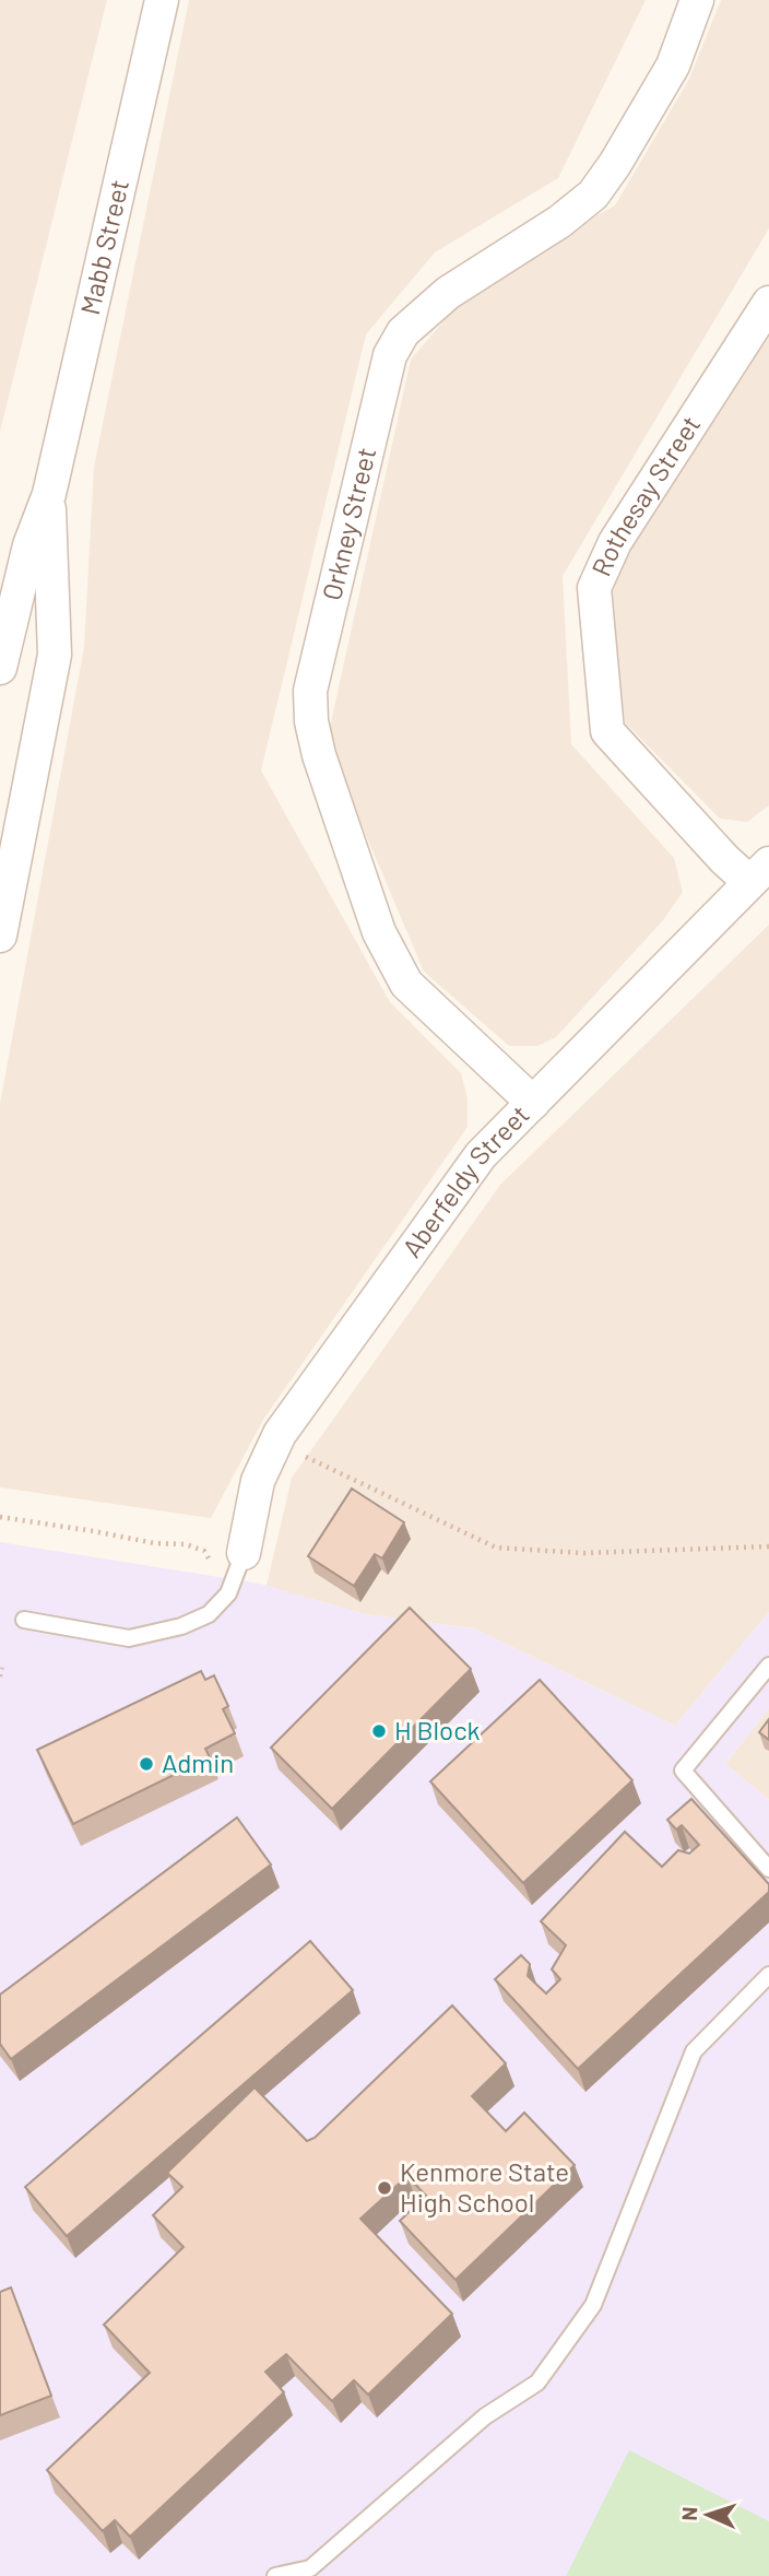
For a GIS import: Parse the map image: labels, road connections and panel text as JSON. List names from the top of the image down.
{
  "streets": {
    "street": [
      "Mabb Street",
      "Rothesay Street",
      "Orkney Street",
      "Aberfeldy Street"
    ]
  },
  "crossings": [
    ["Rothesay Street", "Aberfeldy Street"],
    ["Orkney Street", "Aberfeldy Street"]
  ],
  "places": ["H Block", "Admin", "Kenmore State High School"],
  "north": "left"
}
